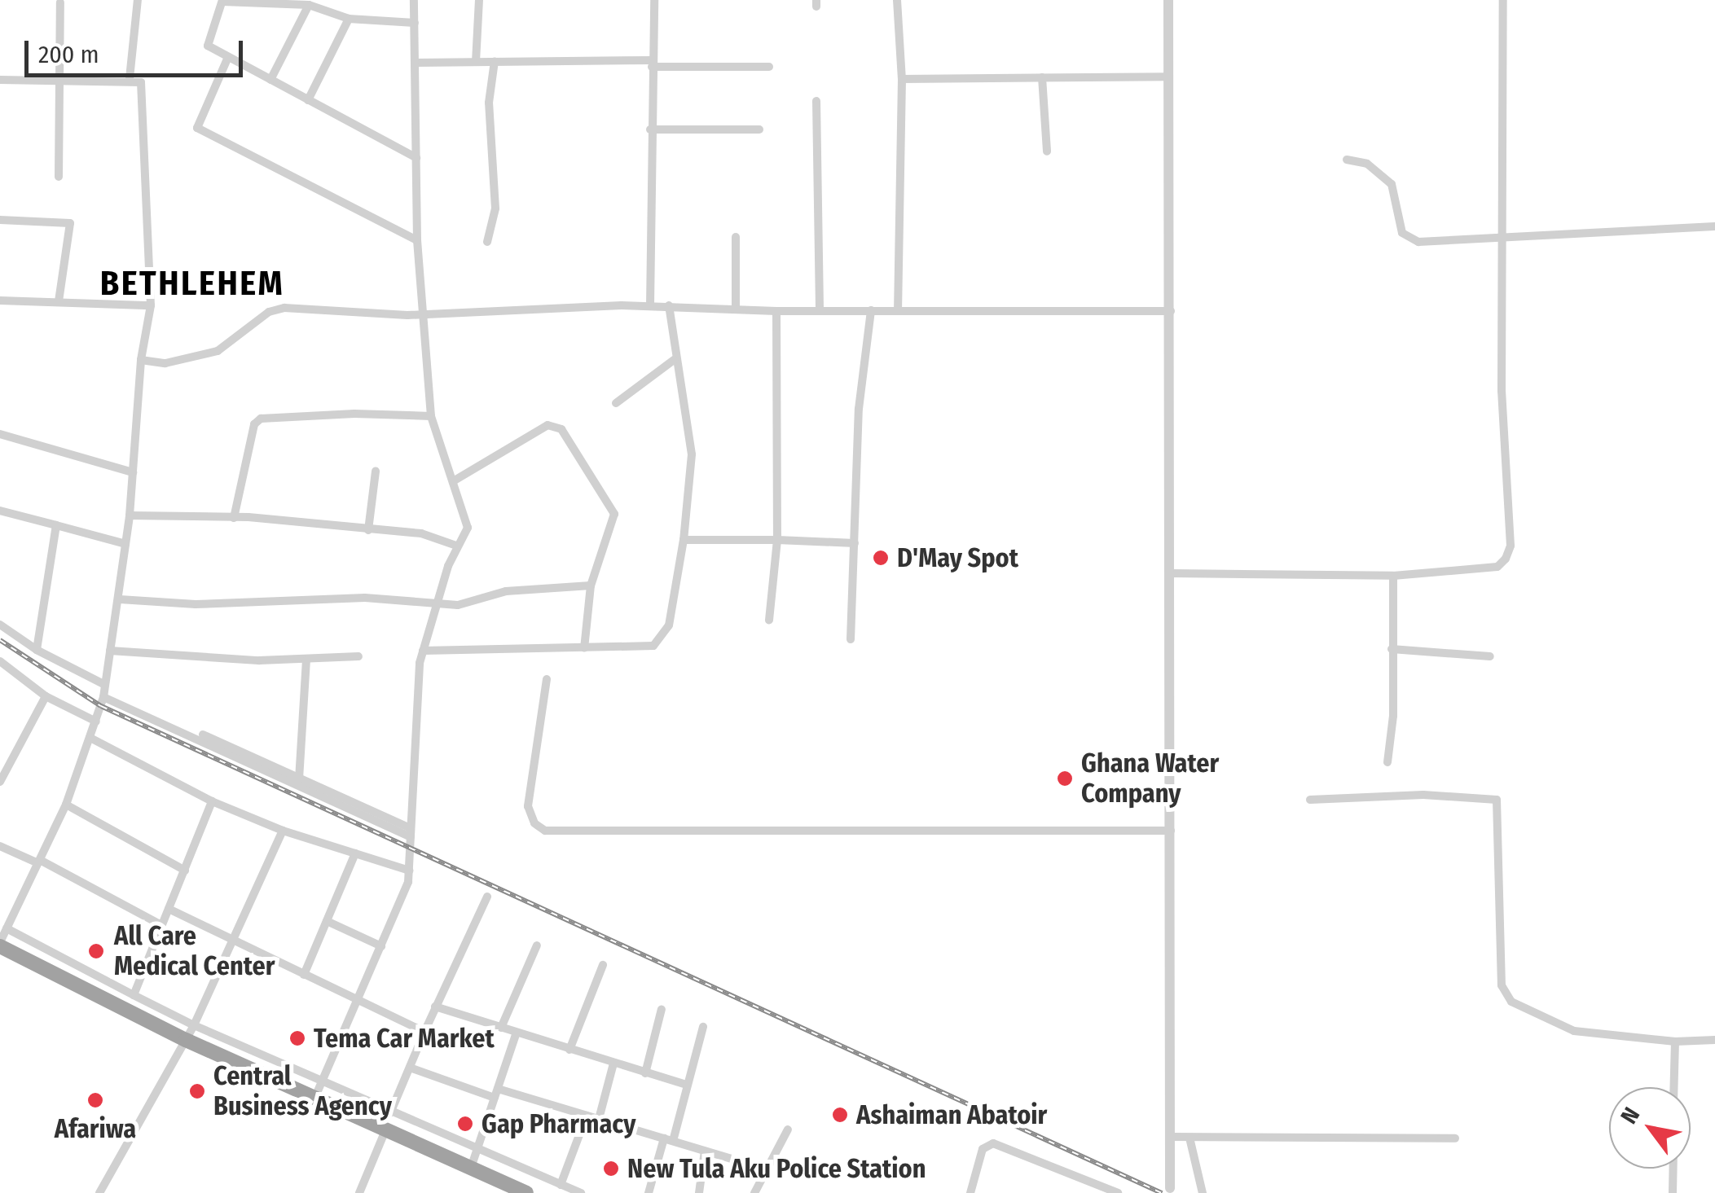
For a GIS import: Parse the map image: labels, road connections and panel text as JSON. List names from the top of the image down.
{
  "districts": ["BETHLEHEM"],
  "places": [
    "D'May Spot",
    "Ghana Water Company",
    "All Care Medical Center",
    "Tema Car Market",
    "Central Business Agency",
    "Afariwa",
    "Ashaiman Abatoir",
    "Gap Pharmacy",
    "New Tula Aku Police Station"
  ],
  "scale_bar": "200 m",
  "north": "top left"
}
